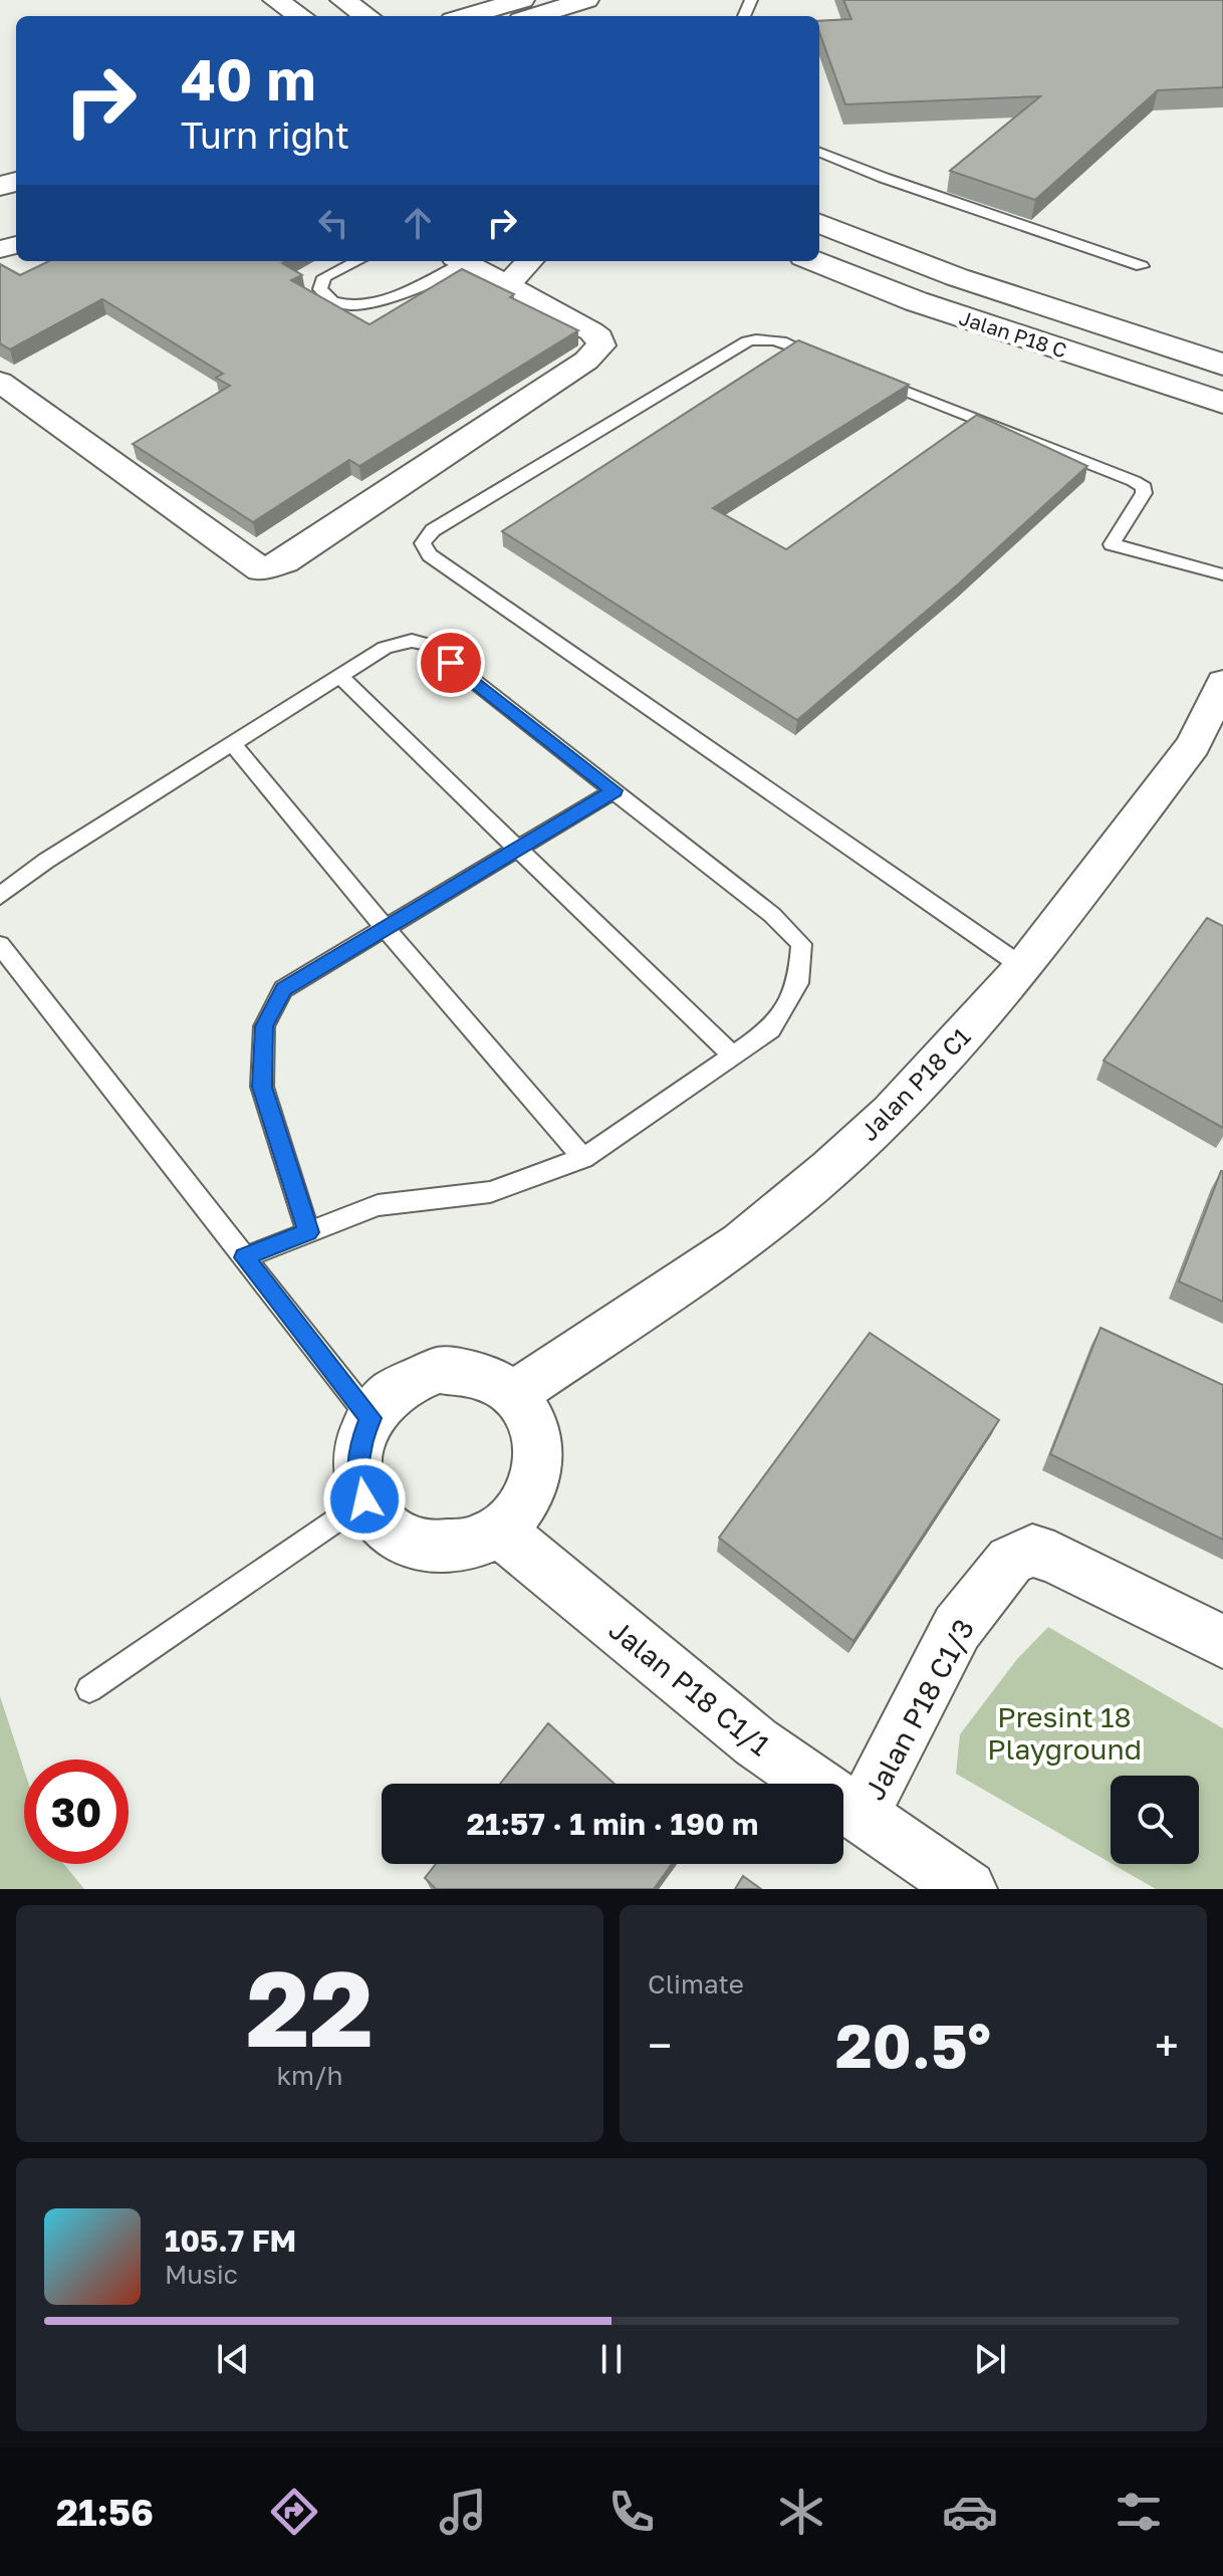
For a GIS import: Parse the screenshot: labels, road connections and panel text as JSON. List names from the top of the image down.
{
  "streets": {
    "street": [
      "Jalan P18 C",
      "Jalan P18 C1",
      "Jalan P18 C1/1",
      "Jalan P18 C1/3"
    ]
  },
  "crossings": [
    ["Jalan P18 C1", "Jalan P18 C1/1"],
    ["Jalan P18 C1/1", "Jalan P18 C1/3"]
  ],
  "parks": ["Presint 18 Playground"],
  "page": {
    "turn": ["40 m", "Turn right"],
    "limit": "30",
    "trip": "21:57 · 1 min · 190 m",
    "tile": [
      ["22", "km/h"],
      "Climate"
    ],
    "heat": ["−", "20.5°", "+"],
    "song": ["105.7 FM", "Music"],
    "tabs": "21:56"
  }
}
